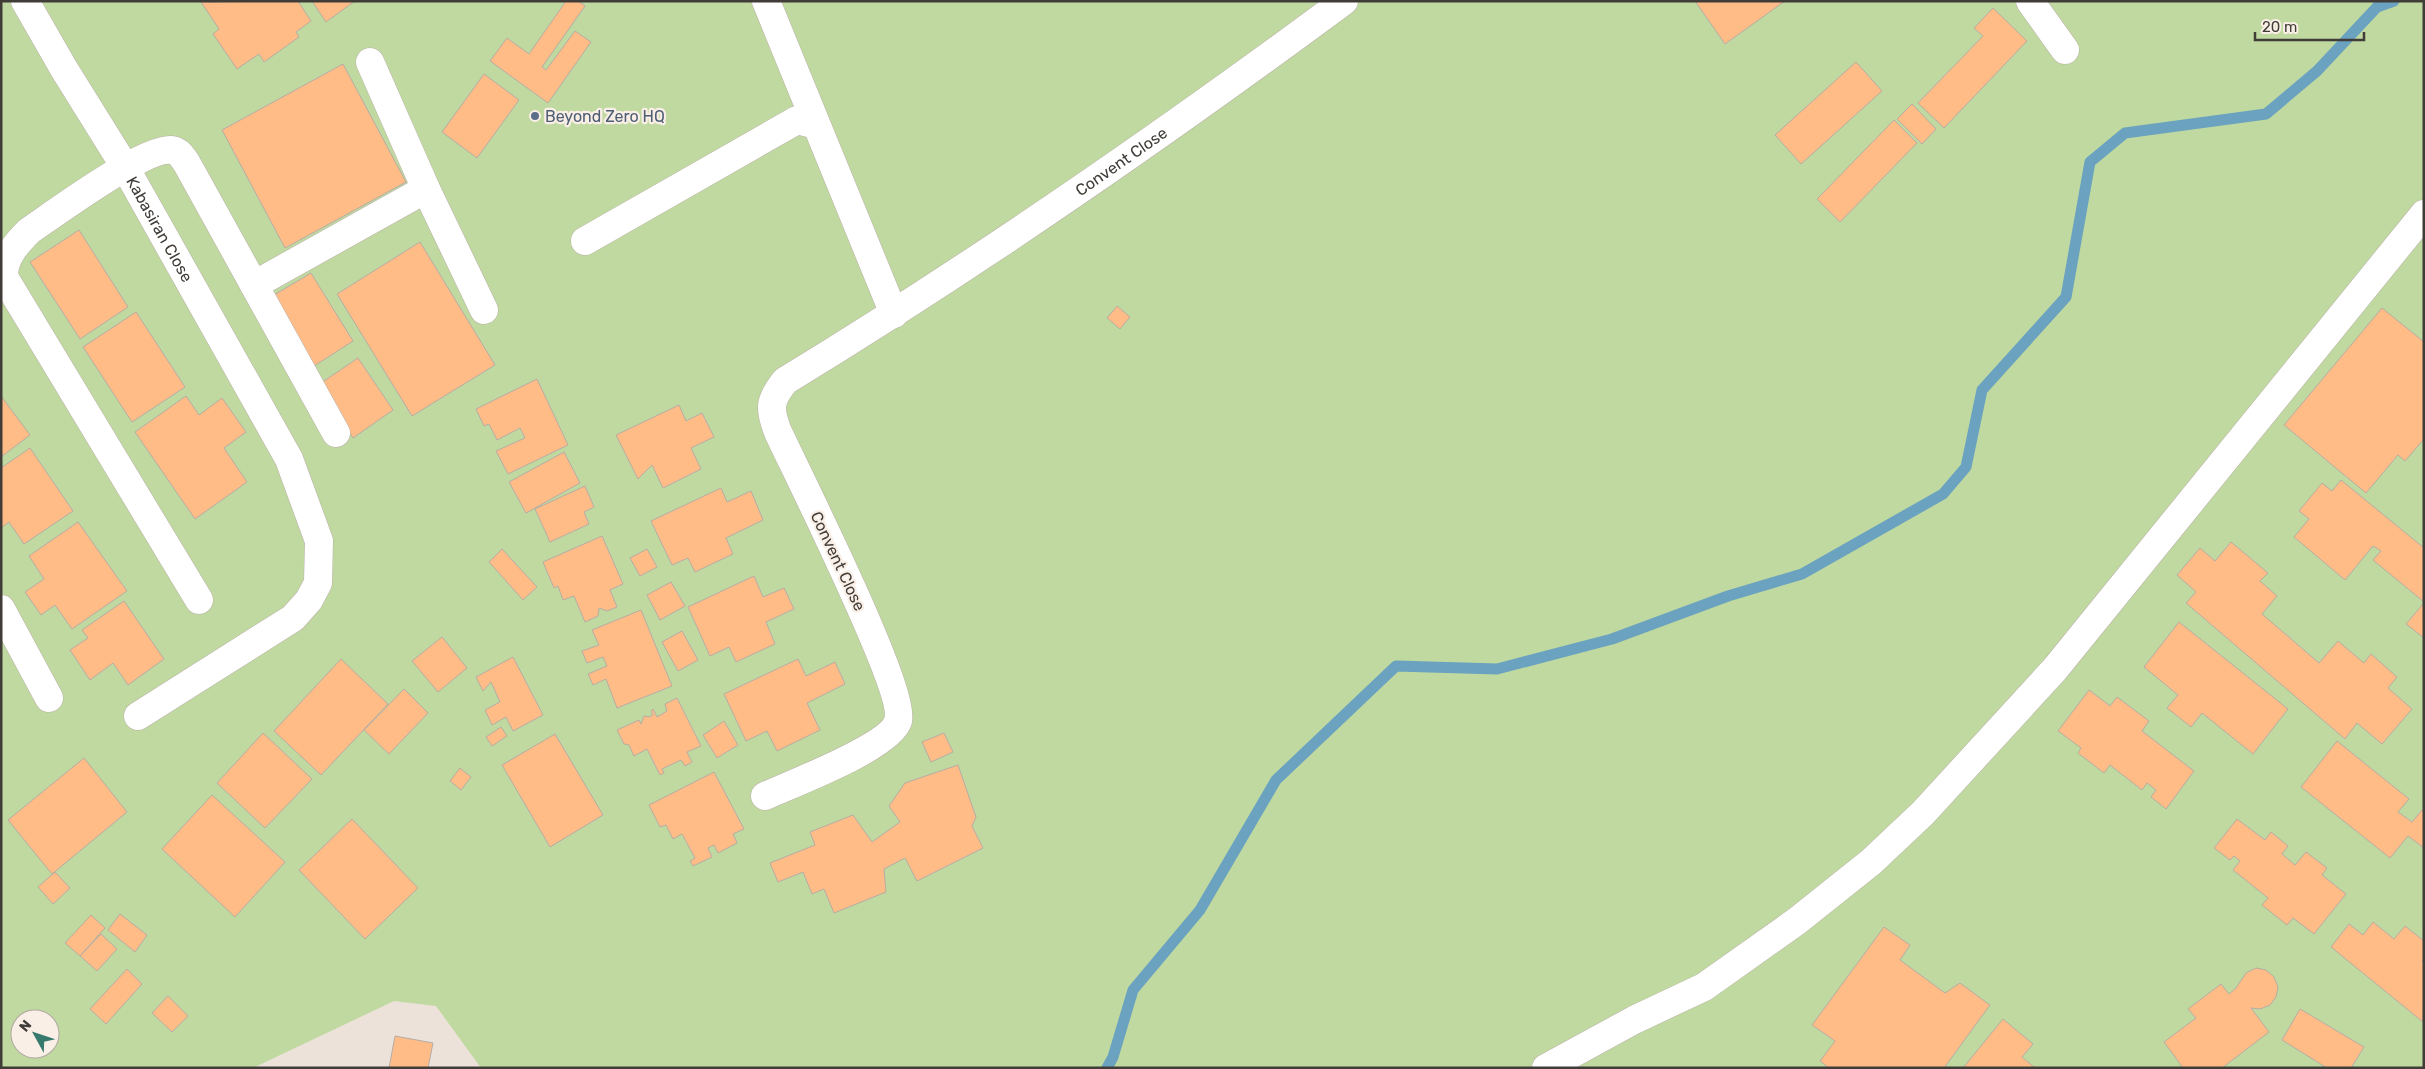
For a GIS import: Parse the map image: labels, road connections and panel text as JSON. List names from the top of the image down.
{
  "streets": {
    "street": ["Convent Close", "Kabasiran Close"]
  },
  "places": ["Beyond Zero HQ"],
  "scale_bar": "20 m",
  "north": "top left"
}
